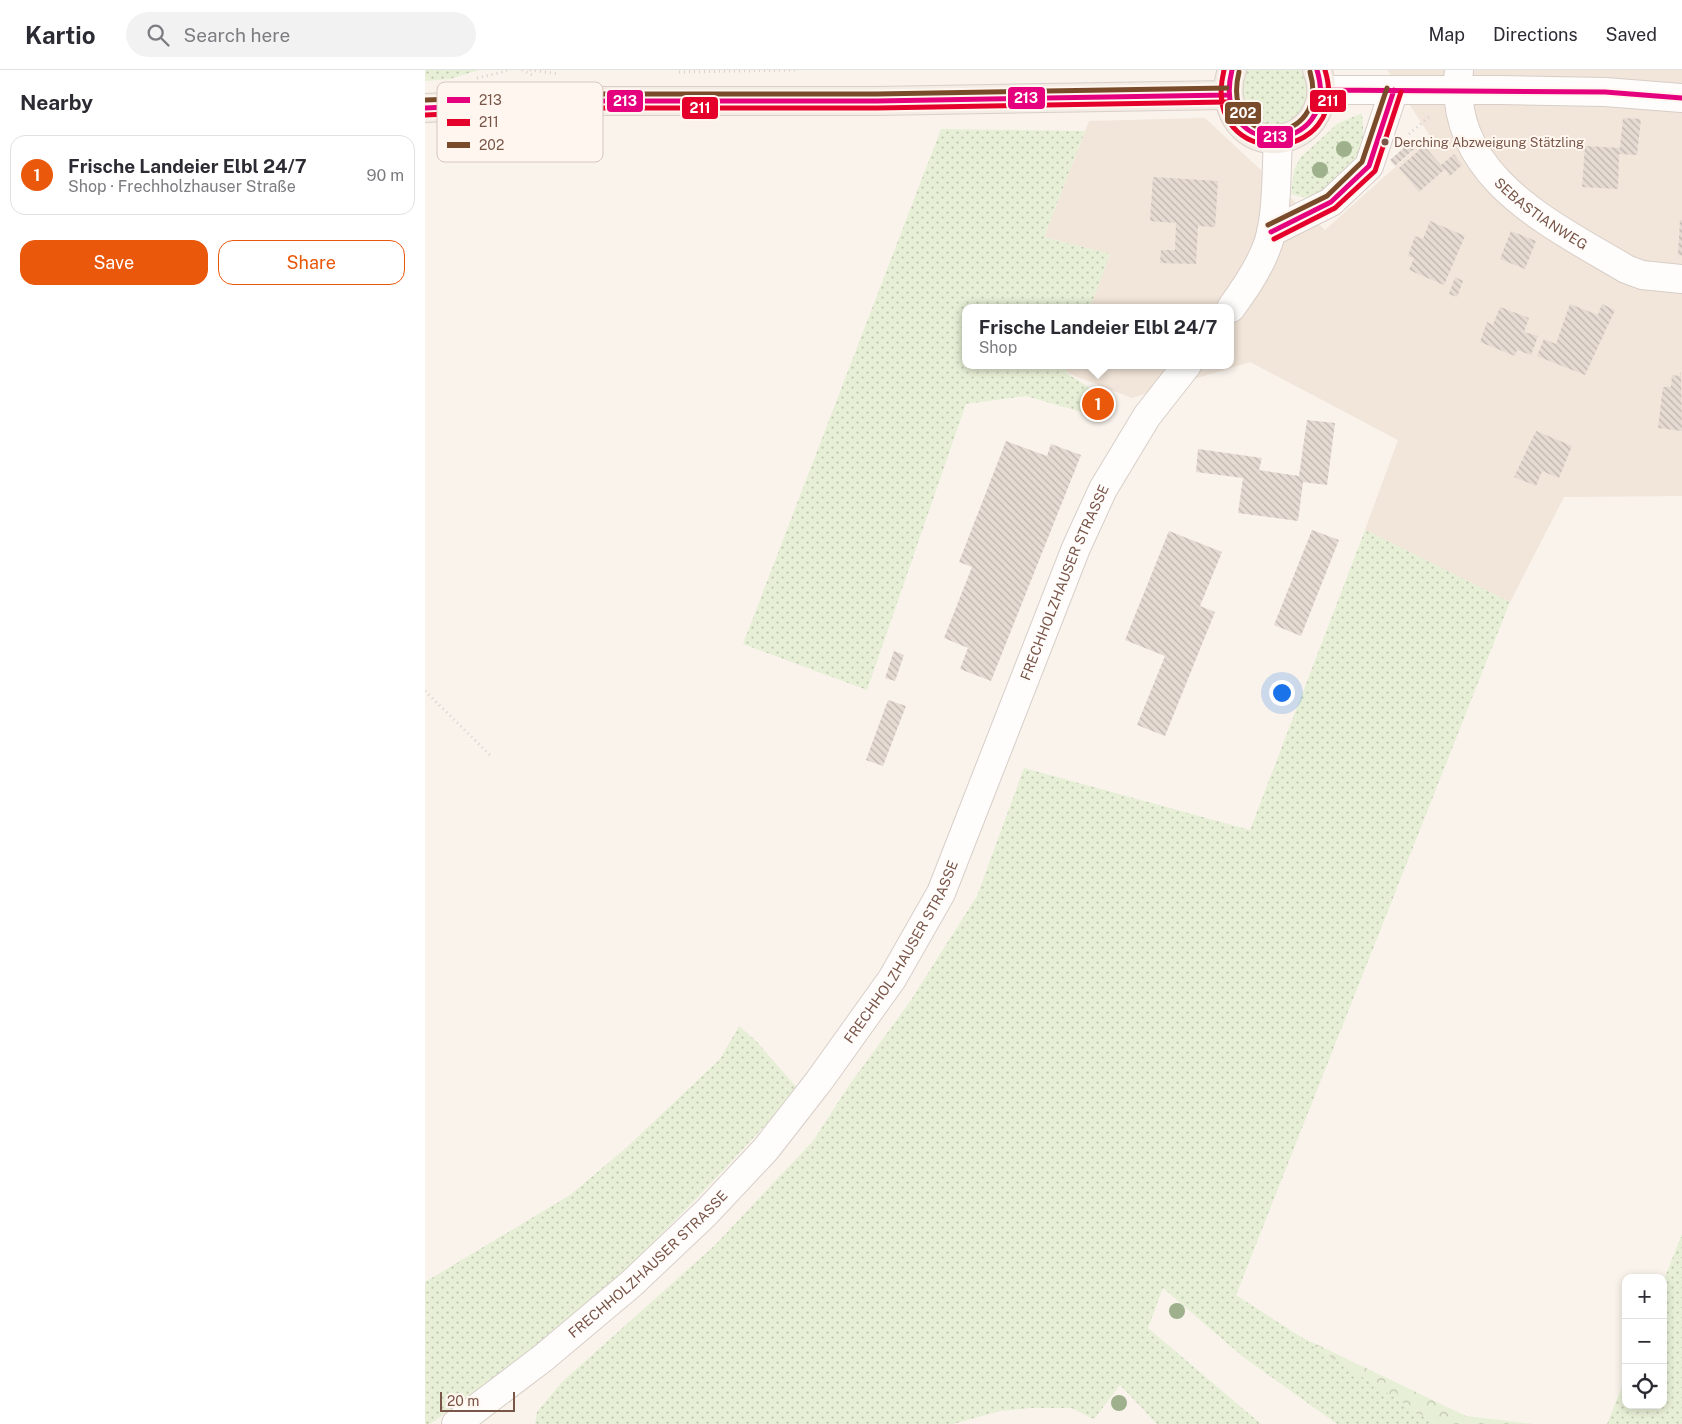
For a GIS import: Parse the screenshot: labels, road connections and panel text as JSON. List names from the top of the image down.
{
  "streets": {
    "street": ["SEBASTIANWEG", "FRECHHOLZHAUSER STRASSE"]
  },
  "places": ["Derching Abzweigung Stätzling"],
  "lines": ["transit line 213", "transit line 211", "transit line 202"],
  "legend": ["213", "211", "202"],
  "scale_bar": "20 m",
  "page": {
    "header": "Kartio",
    "search": "Search here",
    "nav": ["Map", "Directions", "Saved"],
    "heading": "Nearby",
    "list": [
      {
        "mark": "1",
        "name": "Frische Landeier Elbl 24/7",
        "note": "Shop · Frechholzhauser Straße",
        "value": "90 m"
      }
    ],
    "buttons": ["Save", "Share"],
    "popup": ["Frische Landeier Elbl 24/7", "Shop"],
    "pins": "1",
    "map_buttons": ["+", "−"],
    "scale": "20 m"
  }
}
